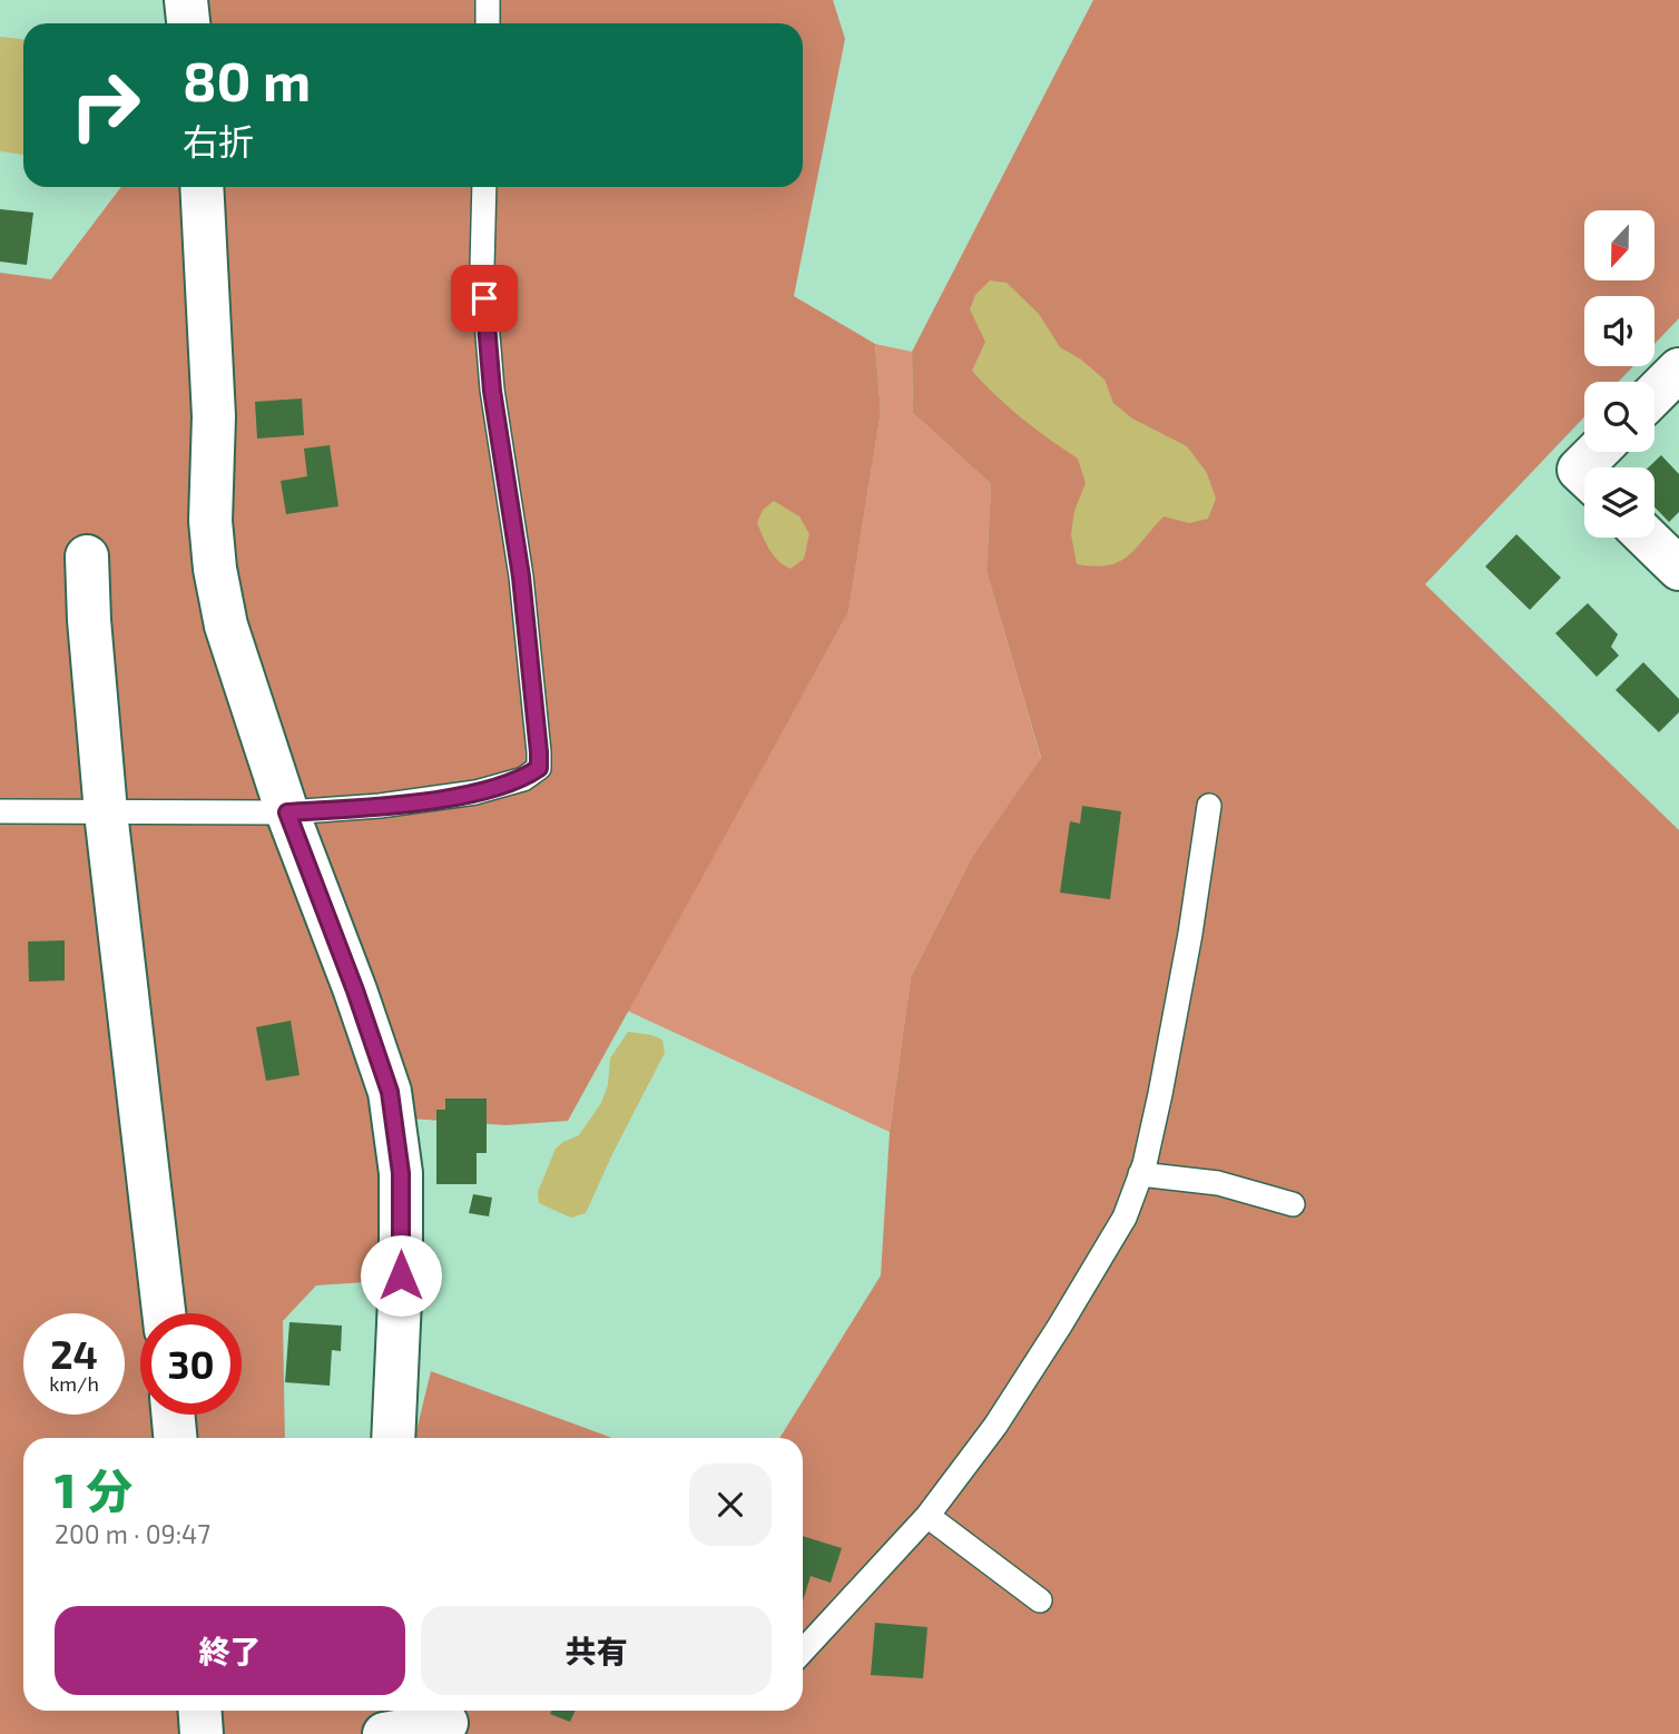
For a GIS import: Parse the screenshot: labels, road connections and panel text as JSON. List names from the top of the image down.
{
  "north": "bottom",
  "page": {
    "turn": ["80 m", "右折"],
    "speed": "24 km/h",
    "limit": "30",
    "heading": ["1 分", "200 m · 09:47"],
    "buttons": ["終了", "共有"]
  }
}
